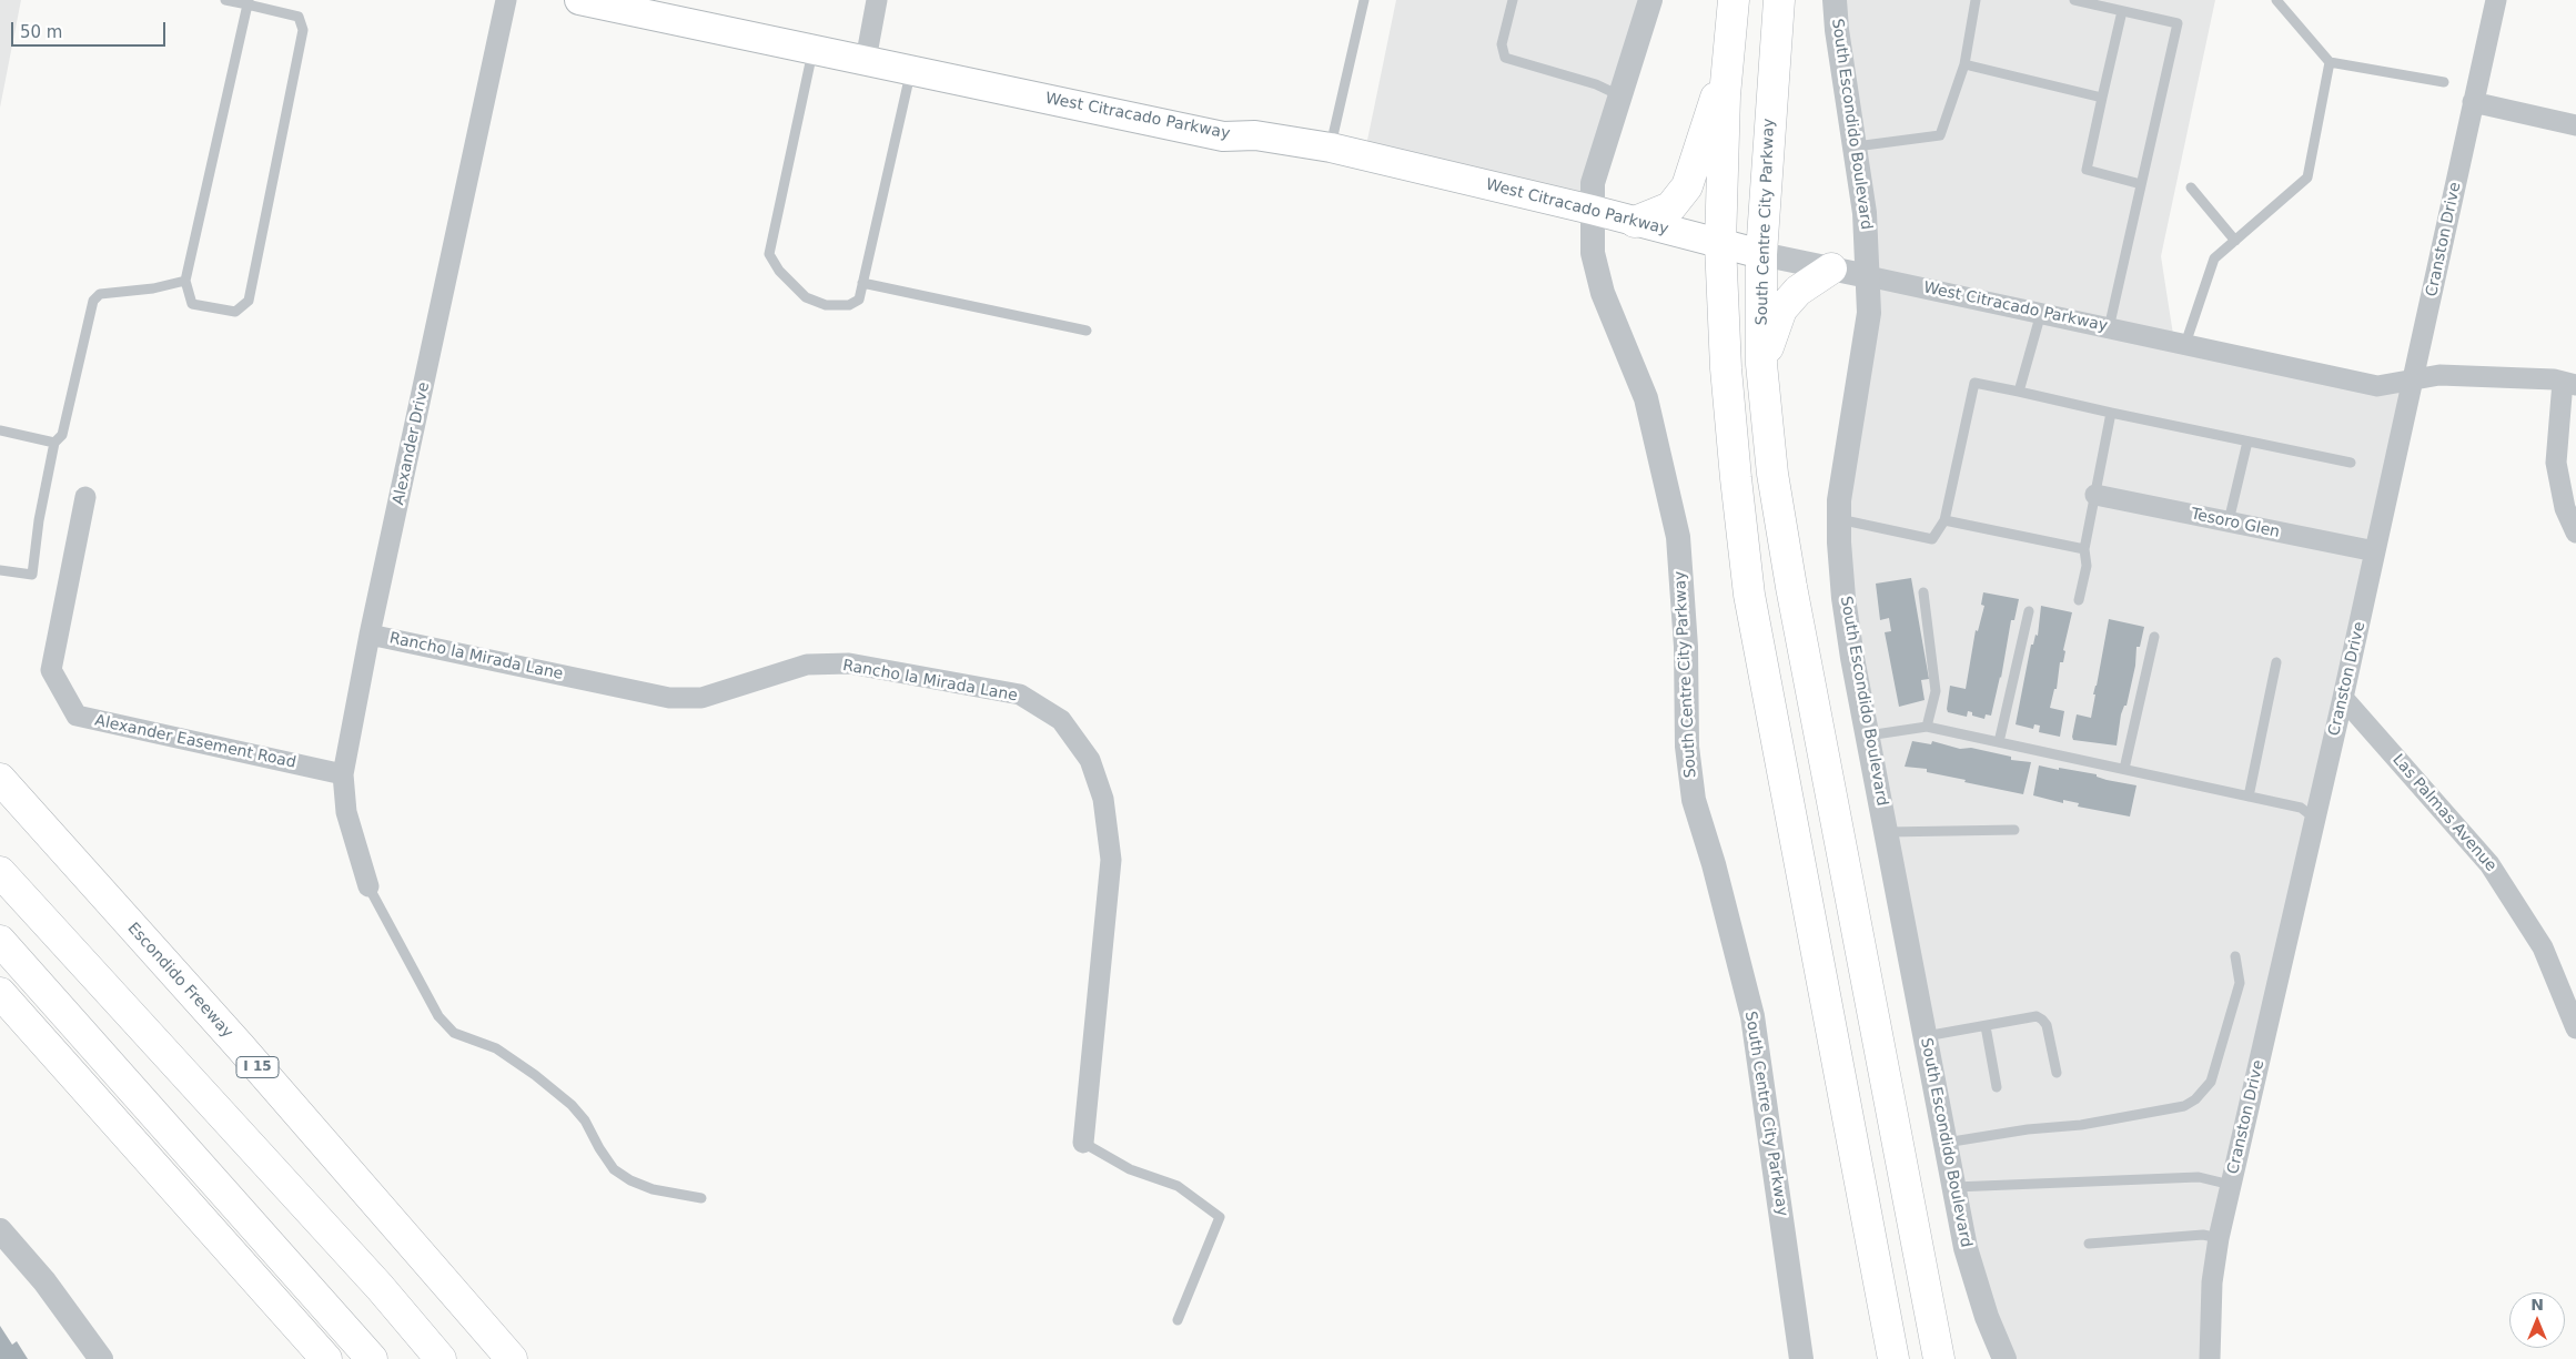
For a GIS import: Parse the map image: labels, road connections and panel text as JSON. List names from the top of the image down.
{
  "streets": {
    "highway": ["South Centre City Parkway", "Escondido Freeway", "I 15"],
    "main road": ["West Citracado Parkway"],
    "street": [
      "South Escondido Boulevard",
      "Cranston Drive",
      "Alexander Drive",
      "Tesoro Glen",
      "Rancho la Mirada Lane",
      "Alexander Easement Road",
      "Las Palmas Avenue"
    ]
  },
  "crossings": [
    ["West Citracado Parkway", "South Escondido Boulevard"],
    ["West Citracado Parkway", "South Centre City Parkway"],
    ["West Citracado Parkway", "Cranston Drive"],
    ["Cranston Drive", "Tesoro Glen"],
    ["Cranston Drive", "Las Palmas Avenue"],
    ["Alexander Drive", "Rancho la Mirada Lane"],
    ["Alexander Drive", "Alexander Easement Road"]
  ],
  "scale_bar": "50 m",
  "north": "top"
}
